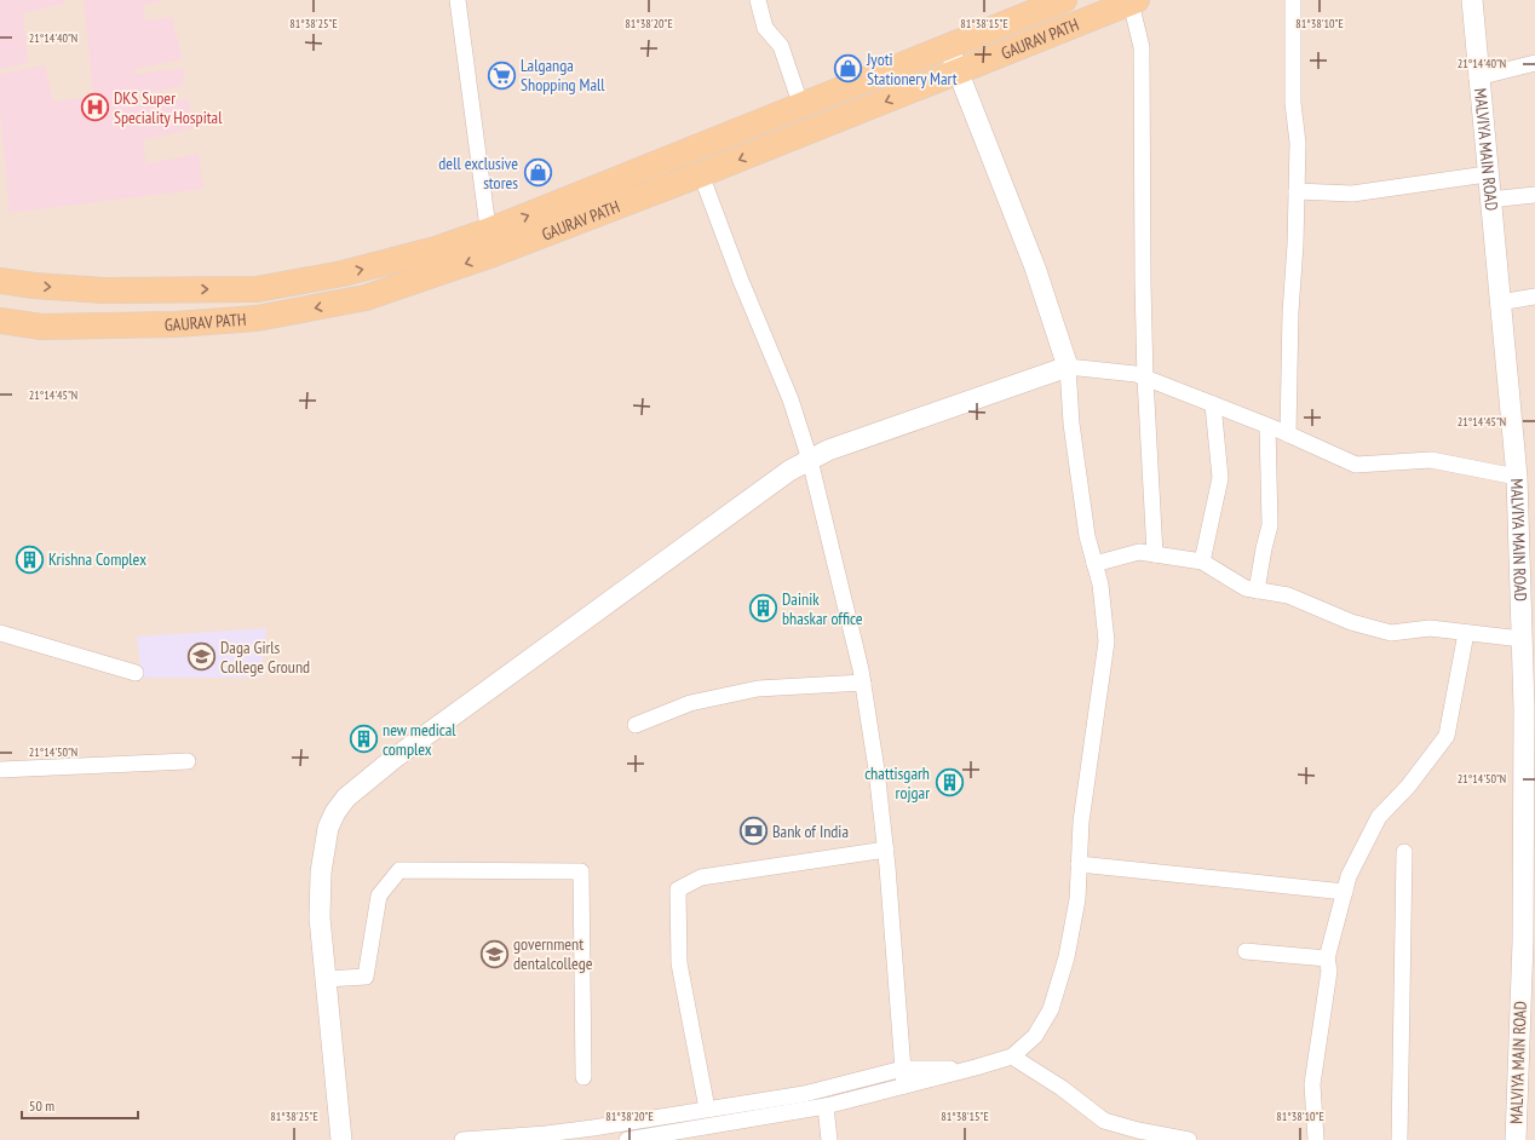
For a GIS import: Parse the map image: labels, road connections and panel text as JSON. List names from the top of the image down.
{
  "streets": {
    "main road": ["GAURAV PATH"],
    "street": ["MALVIYA MAIN ROAD"]
  },
  "places": {
    "shop": ["Jyoti Stationery Mart", "dell exclusive stores"],
    "supermarket": ["Lalganga Shopping Mall"],
    "hospital": ["DKS Super Speciality Hospital"],
    "building": [
      "Krishna Complex",
      "Dainik bhaskar office",
      "new medical complex",
      "chattisgarh rojgar"
    ],
    "school or university": ["Daga Girls College Ground", "government dentalcollege"],
    "bank": ["Bank of India"]
  },
  "scale_bar": "50 m",
  "coordinates": [
    "81°38'25\"E",
    "81°38'20\"E",
    "81°38'15\"E",
    "81°38'10\"E",
    "21°14'40\"N",
    "21°14'45\"N",
    "21°14'50\"N"
  ]
}
